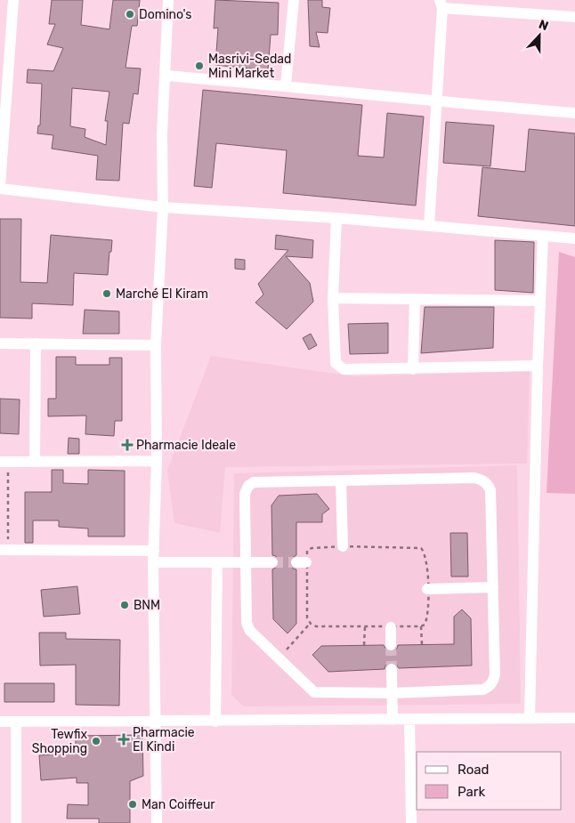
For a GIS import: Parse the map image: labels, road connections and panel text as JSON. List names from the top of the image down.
{
  "places": {
    "other": [
      "Domino's",
      "Masrivi-Sedad Mini Market",
      "Marché El Kiram",
      "BNM",
      "Tewfix Shopping",
      "Man Coiffeur"
    ],
    "health": ["Pharmacie Ideale", "Pharmacie El Kindi"]
  },
  "legend": ["Road", "Park"],
  "north": "top"
}
